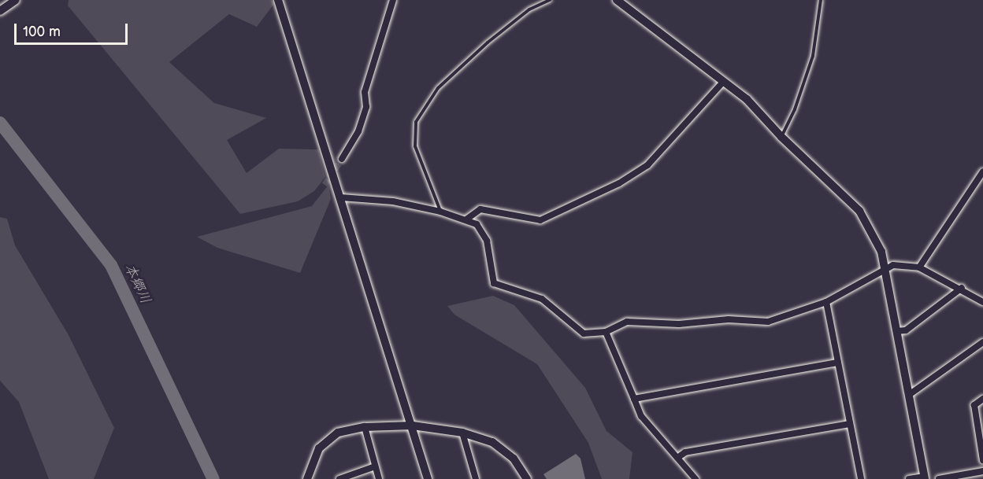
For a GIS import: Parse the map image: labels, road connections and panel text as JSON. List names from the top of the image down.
{
  "water": ["本郷川"],
  "scale_bar": "100 m"
}
